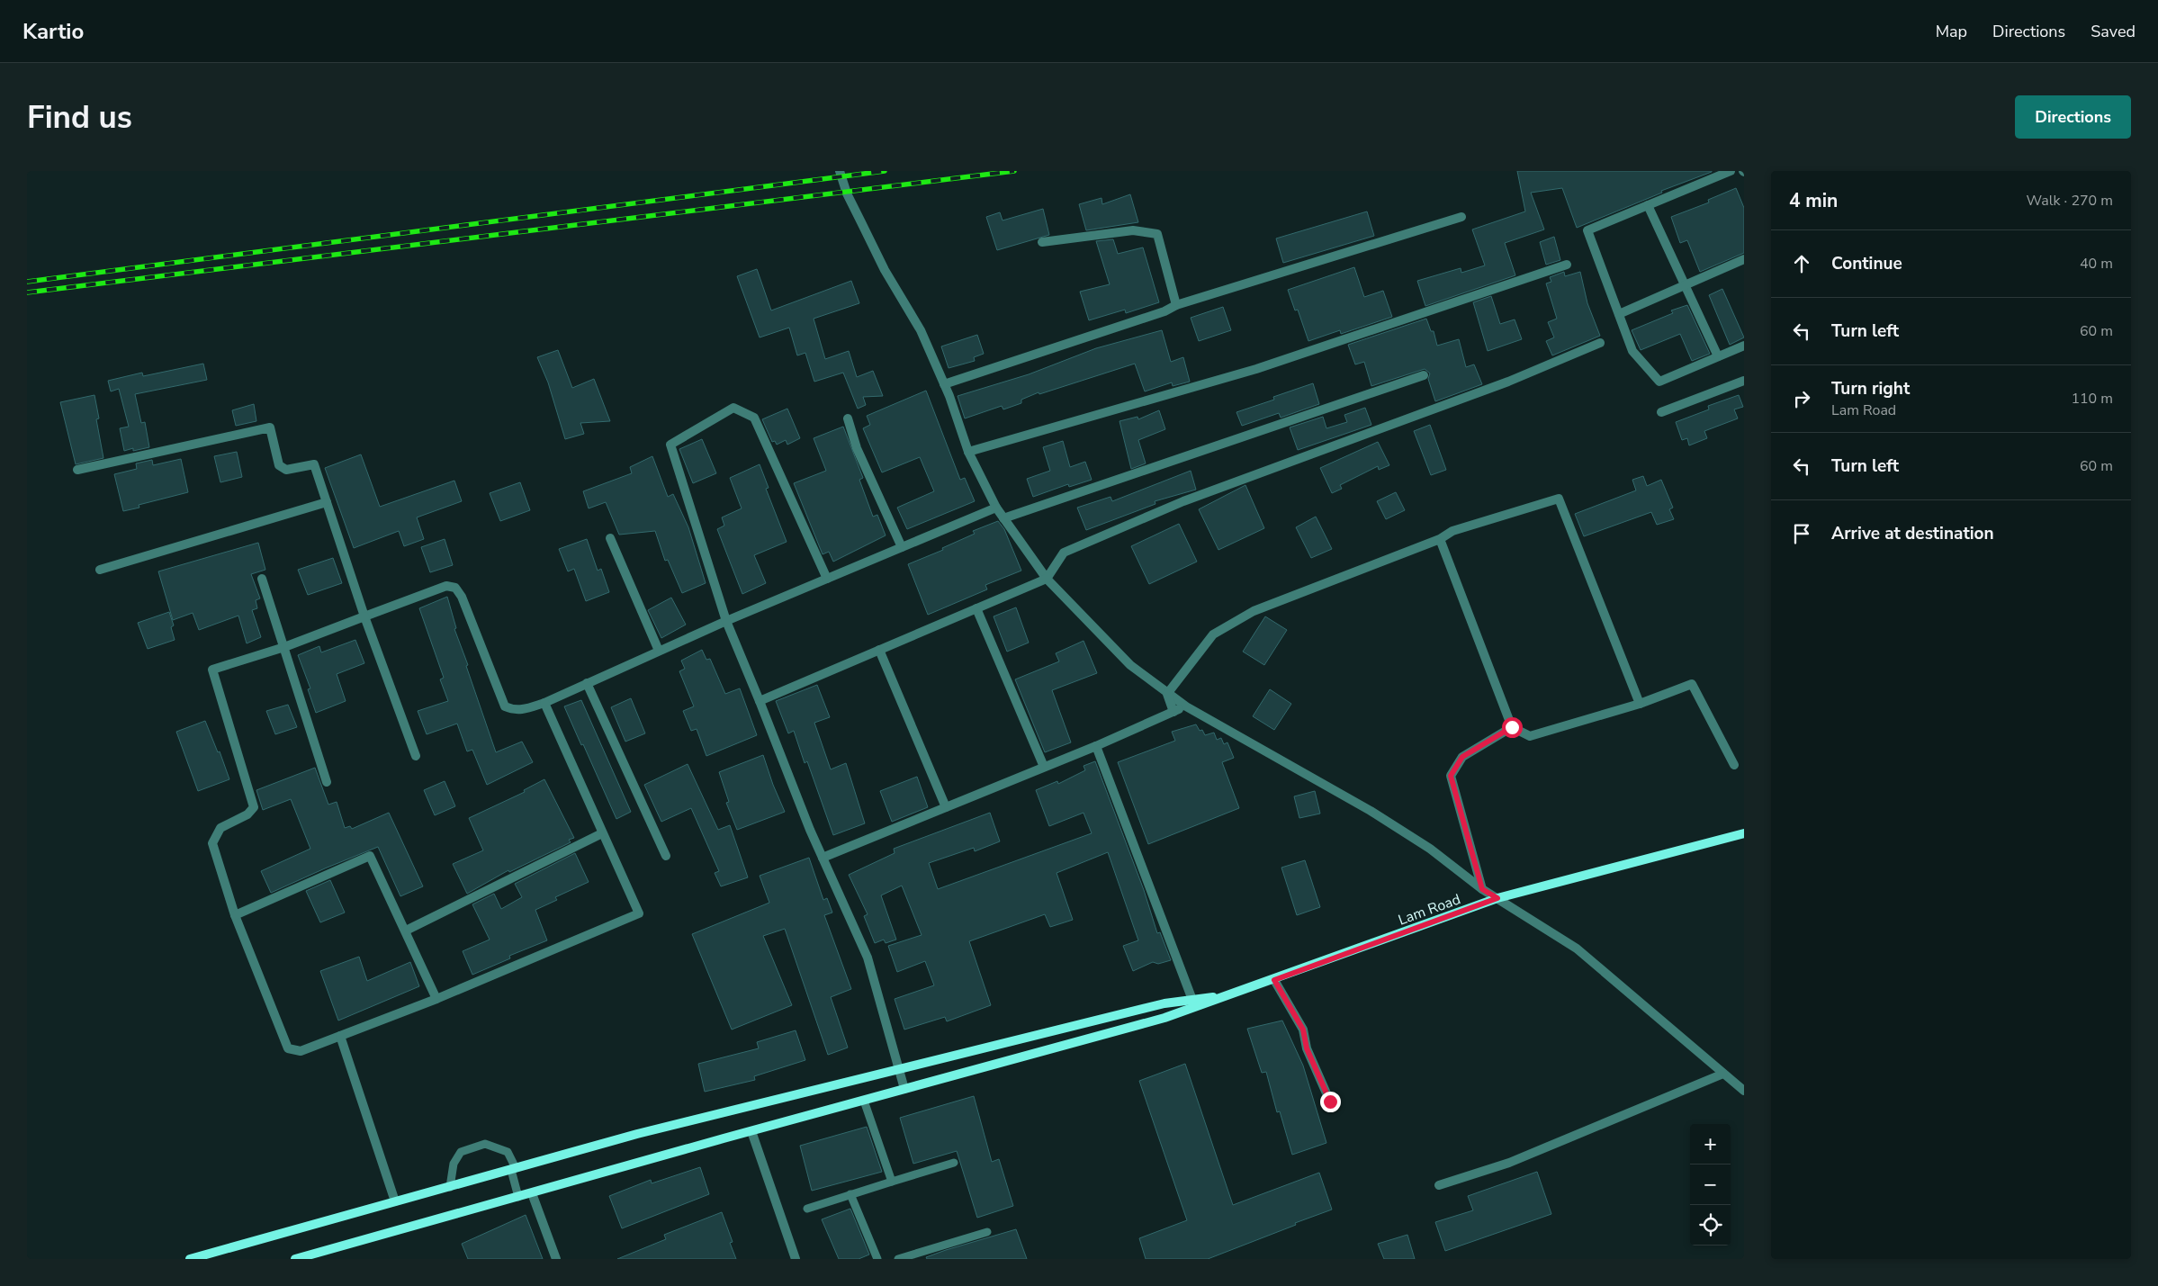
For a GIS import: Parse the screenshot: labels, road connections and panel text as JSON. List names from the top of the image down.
{
  "streets": {
    "main road": ["Lam Road"]
  },
  "page": {
    "header": "Kartio",
    "nav": ["Map", "Directions", "Saved"],
    "buttons": "Directions",
    "title": "Find us",
    "heading": ["4 min", "Walk · 270 m"],
    "list": [
      ["Continue", "40 m"],
      ["Turn left", "60 m"],
      ["Turn right", "Lam Road", "110 m"],
      ["Turn left", "60 m"],
      "Arrive at destination"
    ],
    "map_buttons": ["+", "−"]
  }
}
